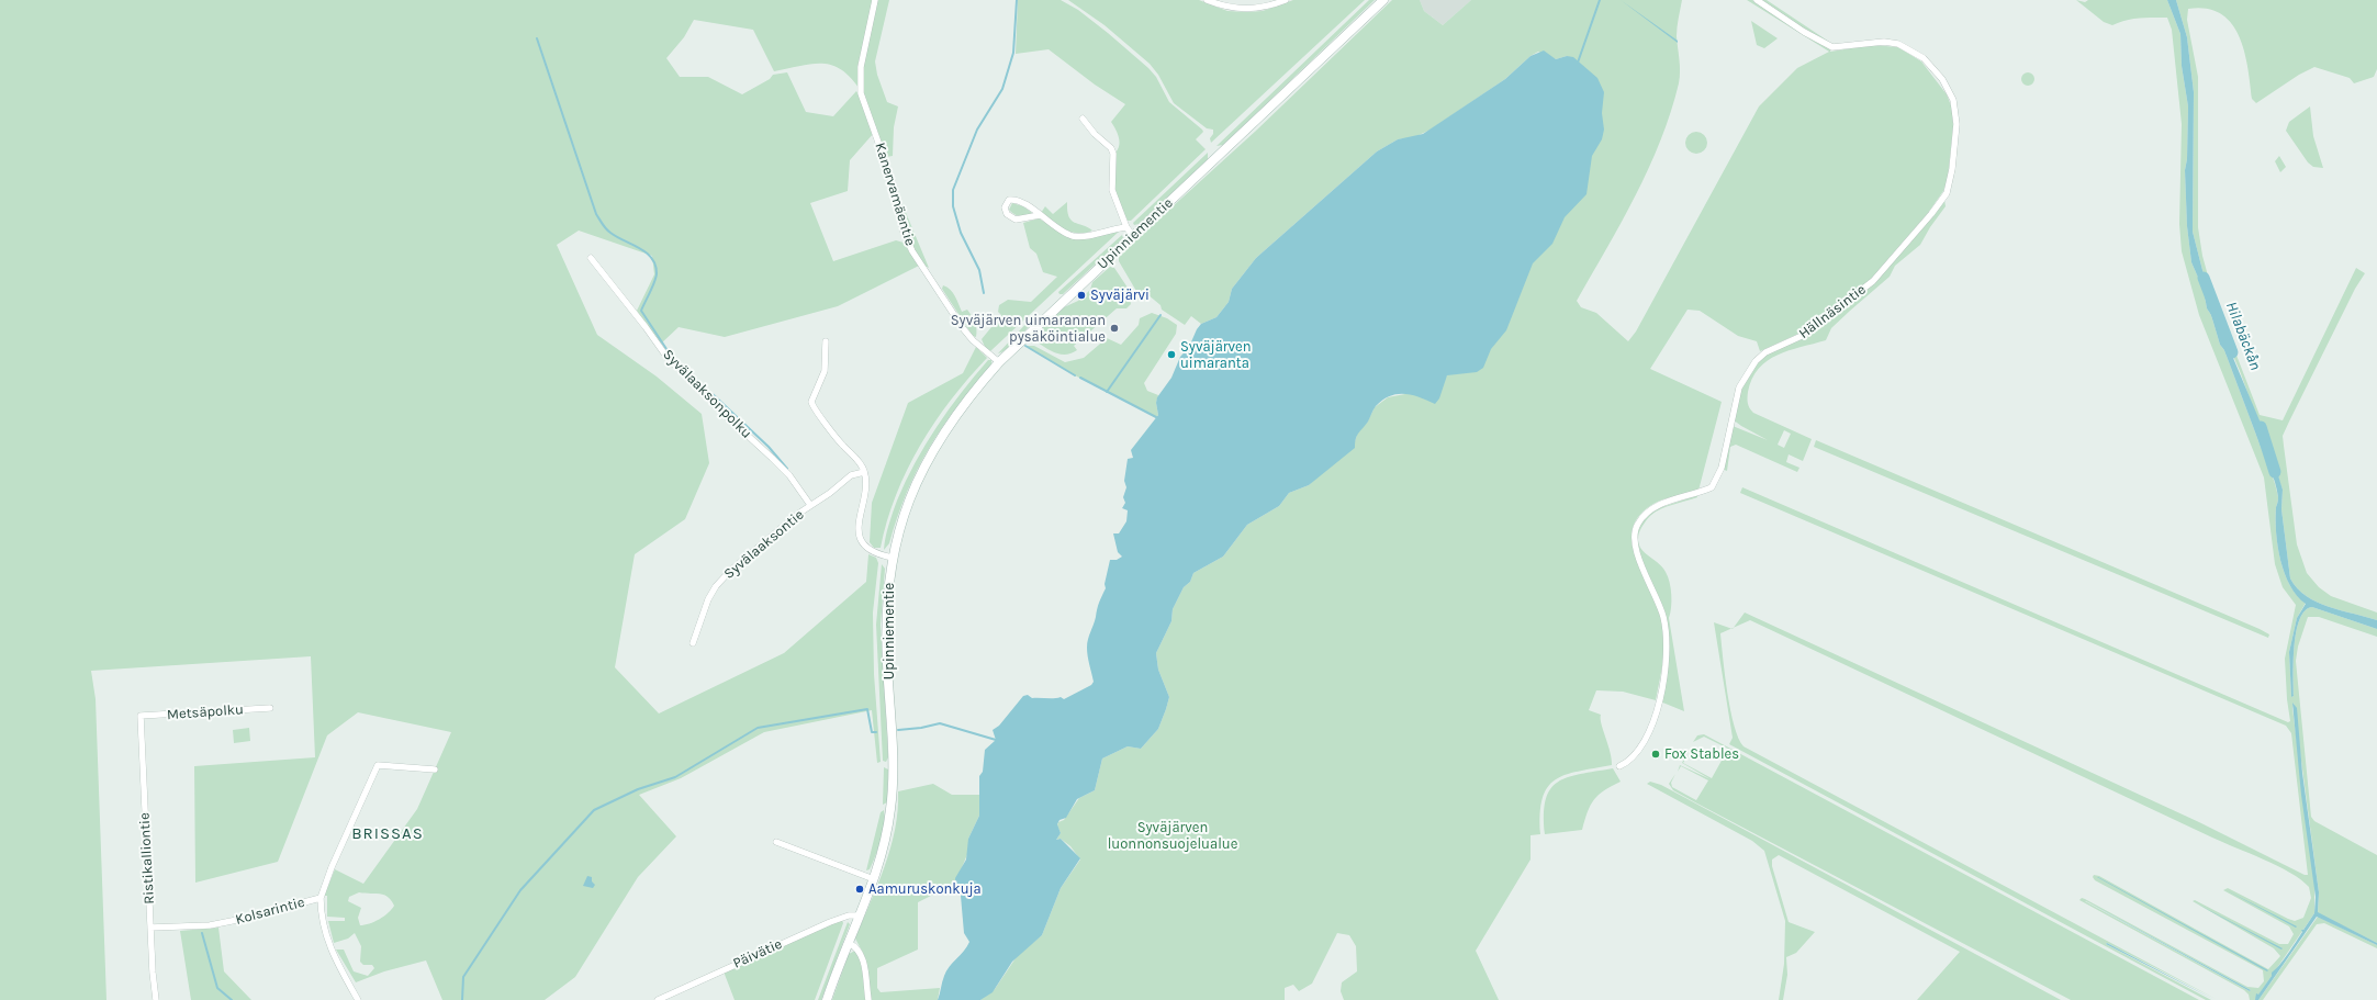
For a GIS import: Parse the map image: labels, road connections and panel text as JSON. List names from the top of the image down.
{
  "streets": {
    "main road": ["Upinniementie"],
    "street": [
      "Kanervamäentie",
      "Hällnäsintie",
      "Syvälaaksonpolku",
      "Syvälaaksontie",
      "Metsäpolku",
      "Ristikalliontie",
      "Kolsarintie",
      "Päivätie"
    ]
  },
  "crossings": [
    ["Kanervamäentie", "Upinniementie"],
    ["Upinniementie", "Päivätie"],
    ["Syvälaaksonpolku", "Syvälaaksontie"],
    ["Metsäpolku", "Ristikalliontie"],
    ["Ristikalliontie", "Kolsarintie"]
  ],
  "districts": ["BRISSAS"],
  "water": ["Hilabäckån"],
  "parks": ["Syväjärven luonnonsuojelualue"],
  "places": [
    "Syväjärvi",
    "Syväjärven uimarannan pysäköintialue",
    "Syväjärven uimaranta",
    "Fox Stables",
    "Aamuruskonkuja"
  ]
}
